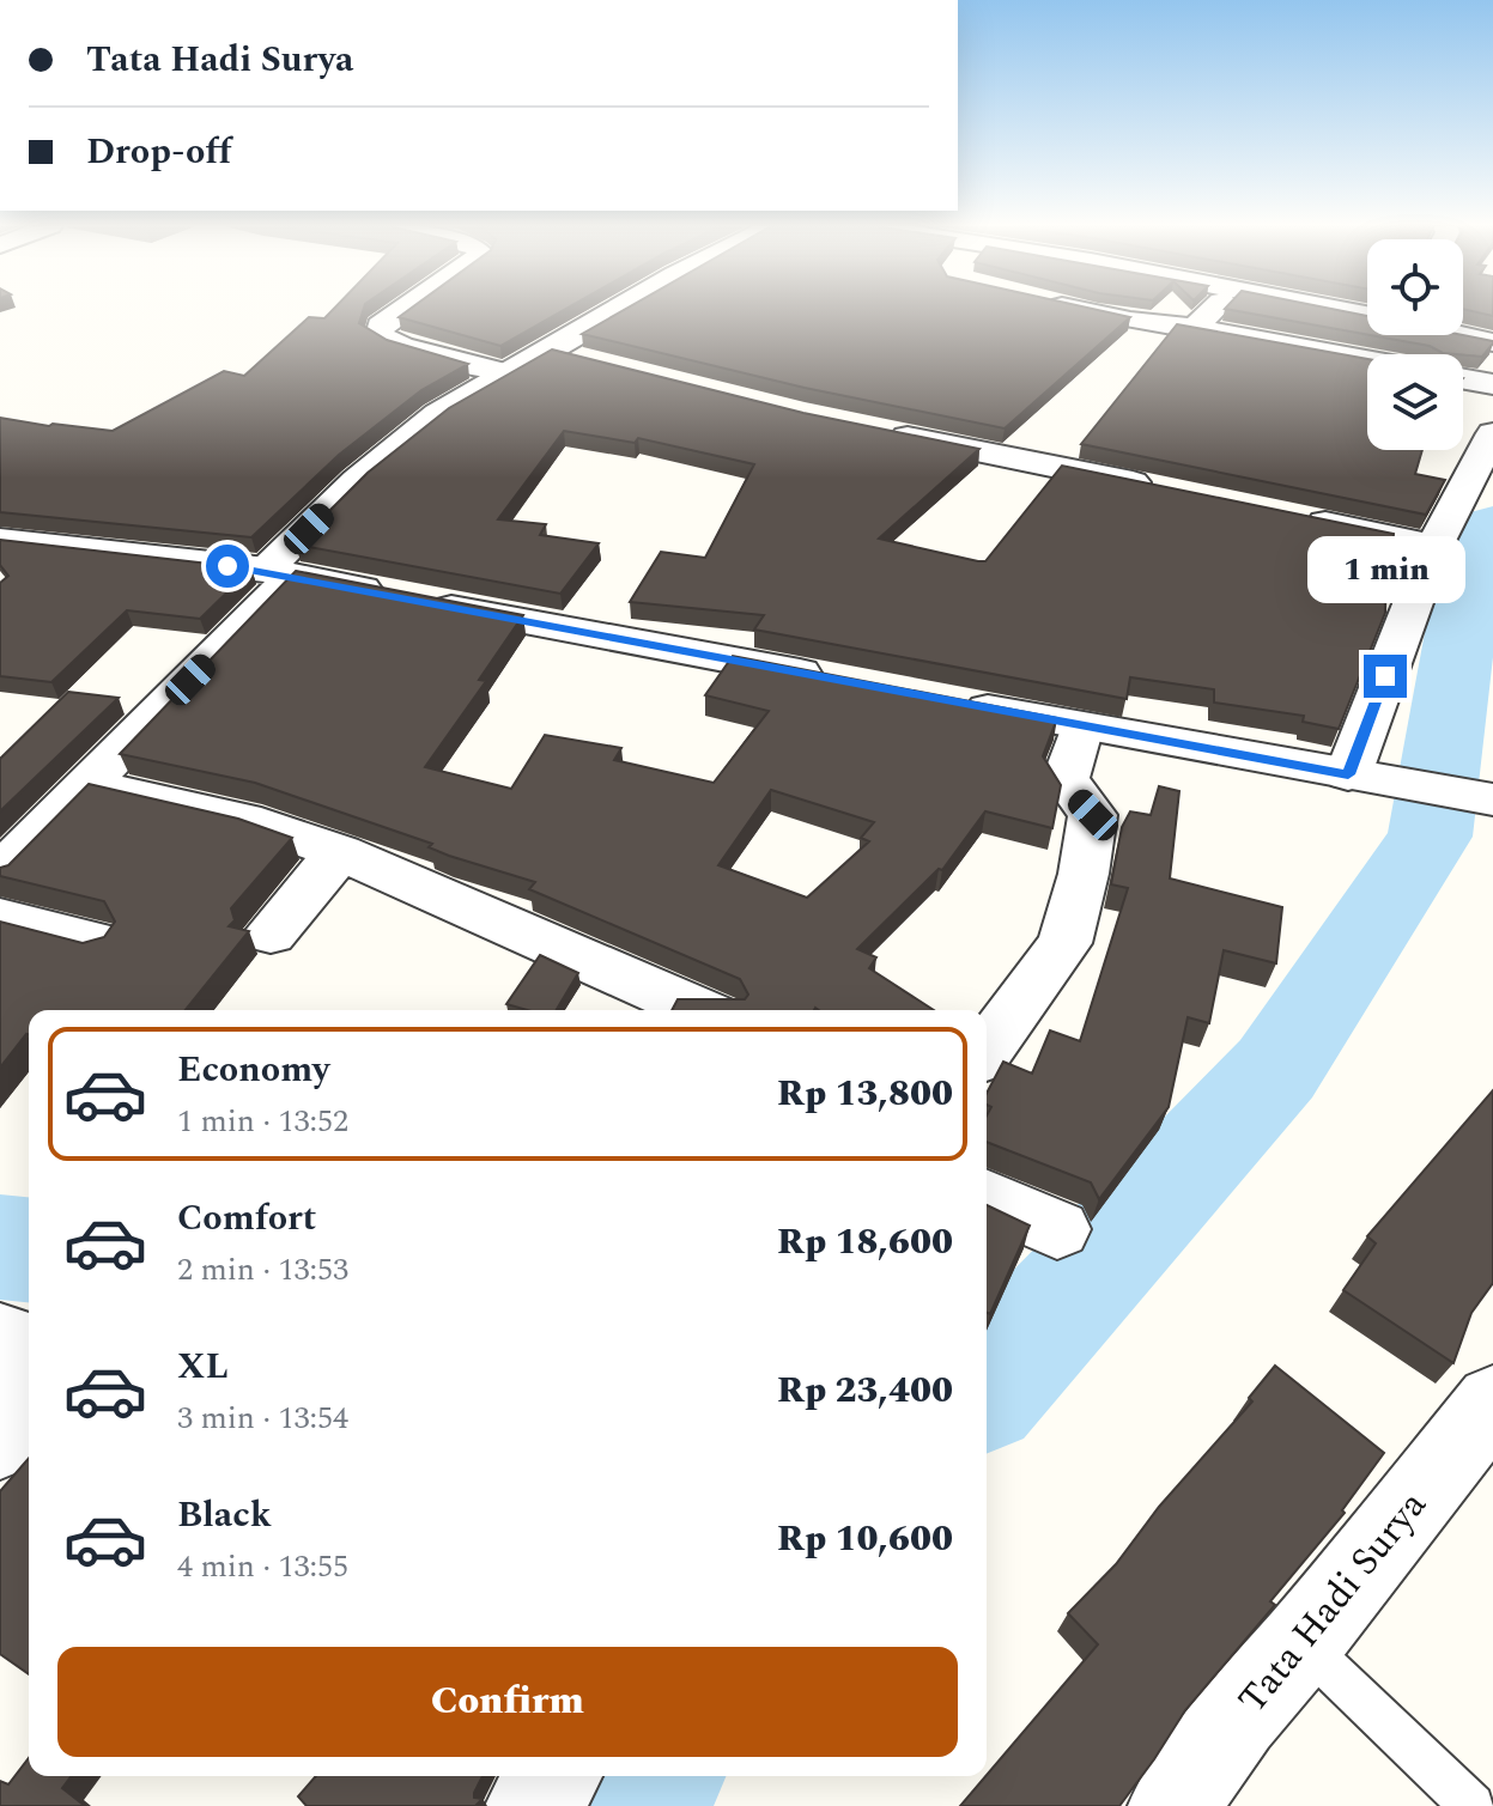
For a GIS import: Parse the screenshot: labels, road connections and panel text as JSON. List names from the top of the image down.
{
  "streets": {
    "street": ["Tata Hadi Surya"]
  },
  "page": {
    "banner": ["Tata Hadi Surya", "Drop-off"],
    "bubble": "1 min",
    "list": [
      {
        "name": "Economy",
        "note": "1 min · 13:52",
        "value": "Rp 13,800"
      },
      {
        "name": "Comfort",
        "note": "2 min · 13:53",
        "value": "Rp 18,600"
      },
      {
        "name": "XL",
        "note": "3 min · 13:54",
        "value": "Rp 23,400"
      },
      {
        "name": "Black",
        "note": "4 min · 13:55",
        "value": "Rp 10,600"
      }
    ],
    "buttons": "Confirm"
  }
}
